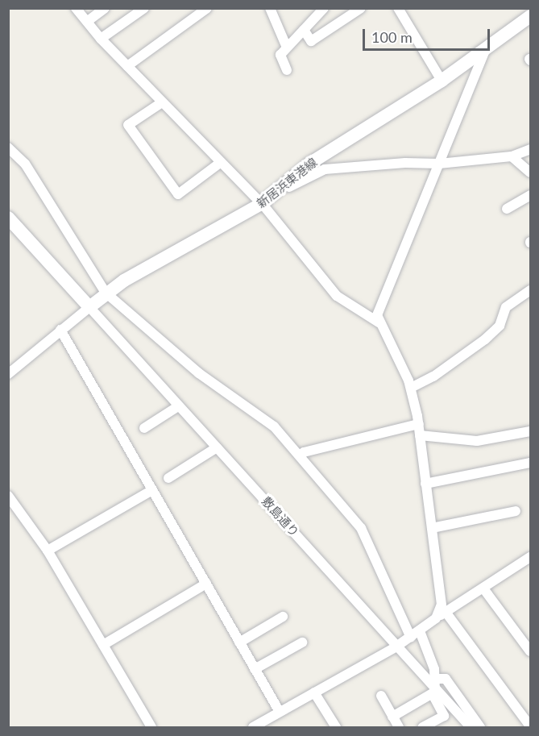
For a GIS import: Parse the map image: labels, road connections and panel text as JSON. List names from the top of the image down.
{
  "streets": {
    "main road": ["新居浜東港線"],
    "street": ["敷島通り"]
  },
  "crossings": [
    ["新居浜東港線", "敷島通り"]
  ],
  "scale_bar": "100 m"
}
